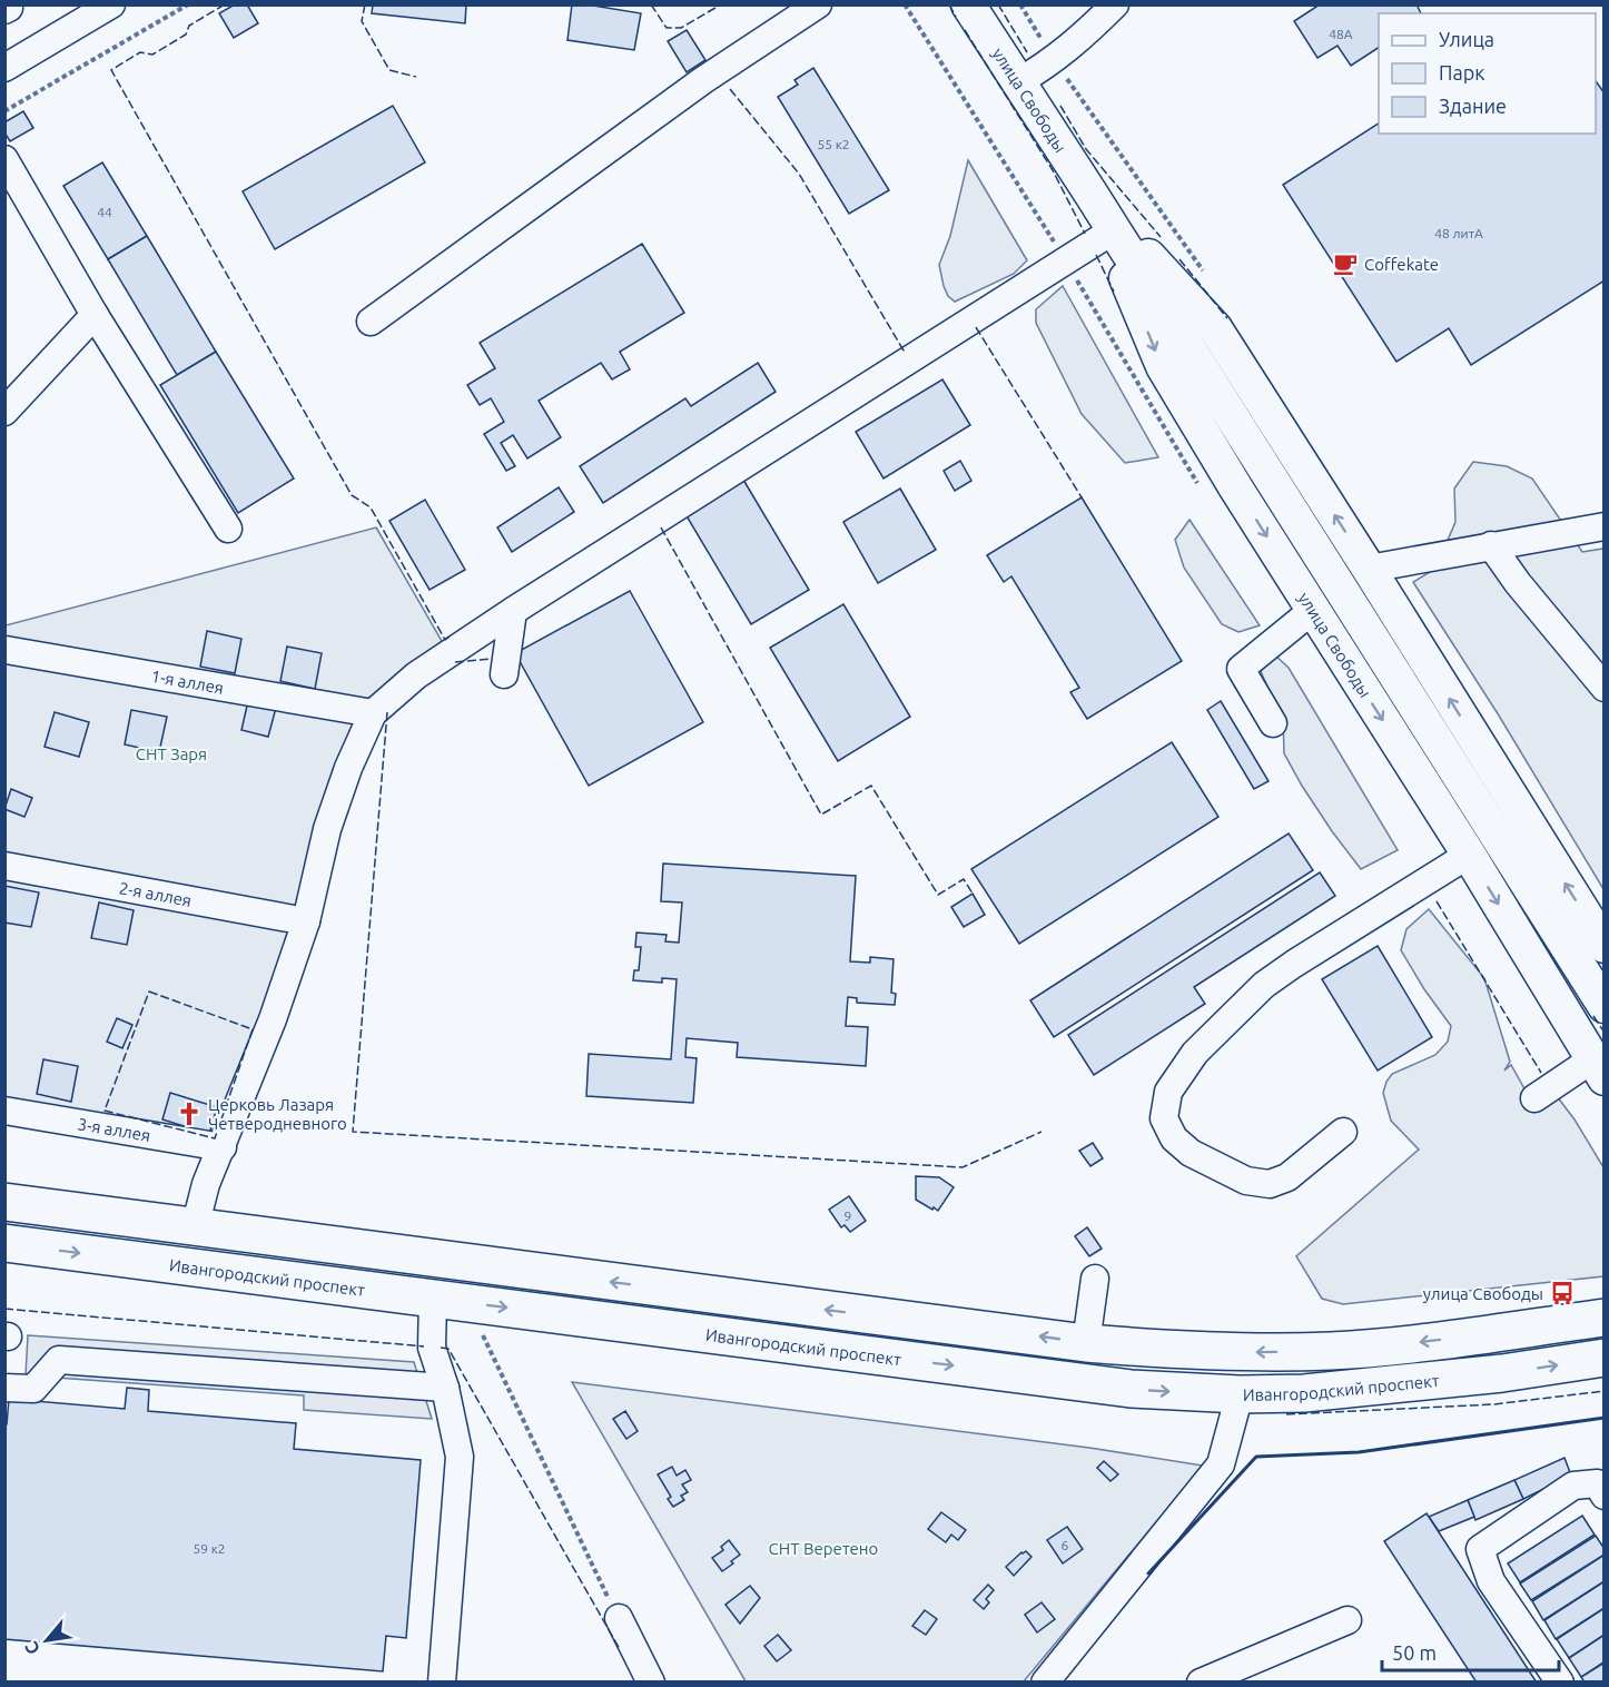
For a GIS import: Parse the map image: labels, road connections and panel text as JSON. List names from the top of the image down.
{
  "streets": {
    "highway": ["Ивангородский проспект"],
    "main road": ["улица Свободы"],
    "street": ["1-я аллея", "2-я аллея", "3-я аллея"]
  },
  "parks": ["СНТ Заря", "СНТ Веретено"],
  "places": {
    "cafe": ["Coffekate"],
    "church": ["Церковь Лазаря Четверодневного"],
    "bus stop": ["улица Свободы"]
  },
  "house_numbers": [
    "48А",
    "55 к2",
    "44",
    "48 литА",
    "9",
    "6",
    "59 к2"
  ],
  "legend": ["Улица", "Парк", "Здание"],
  "scale_bar": "50 m",
  "north": "bottom left"
}
